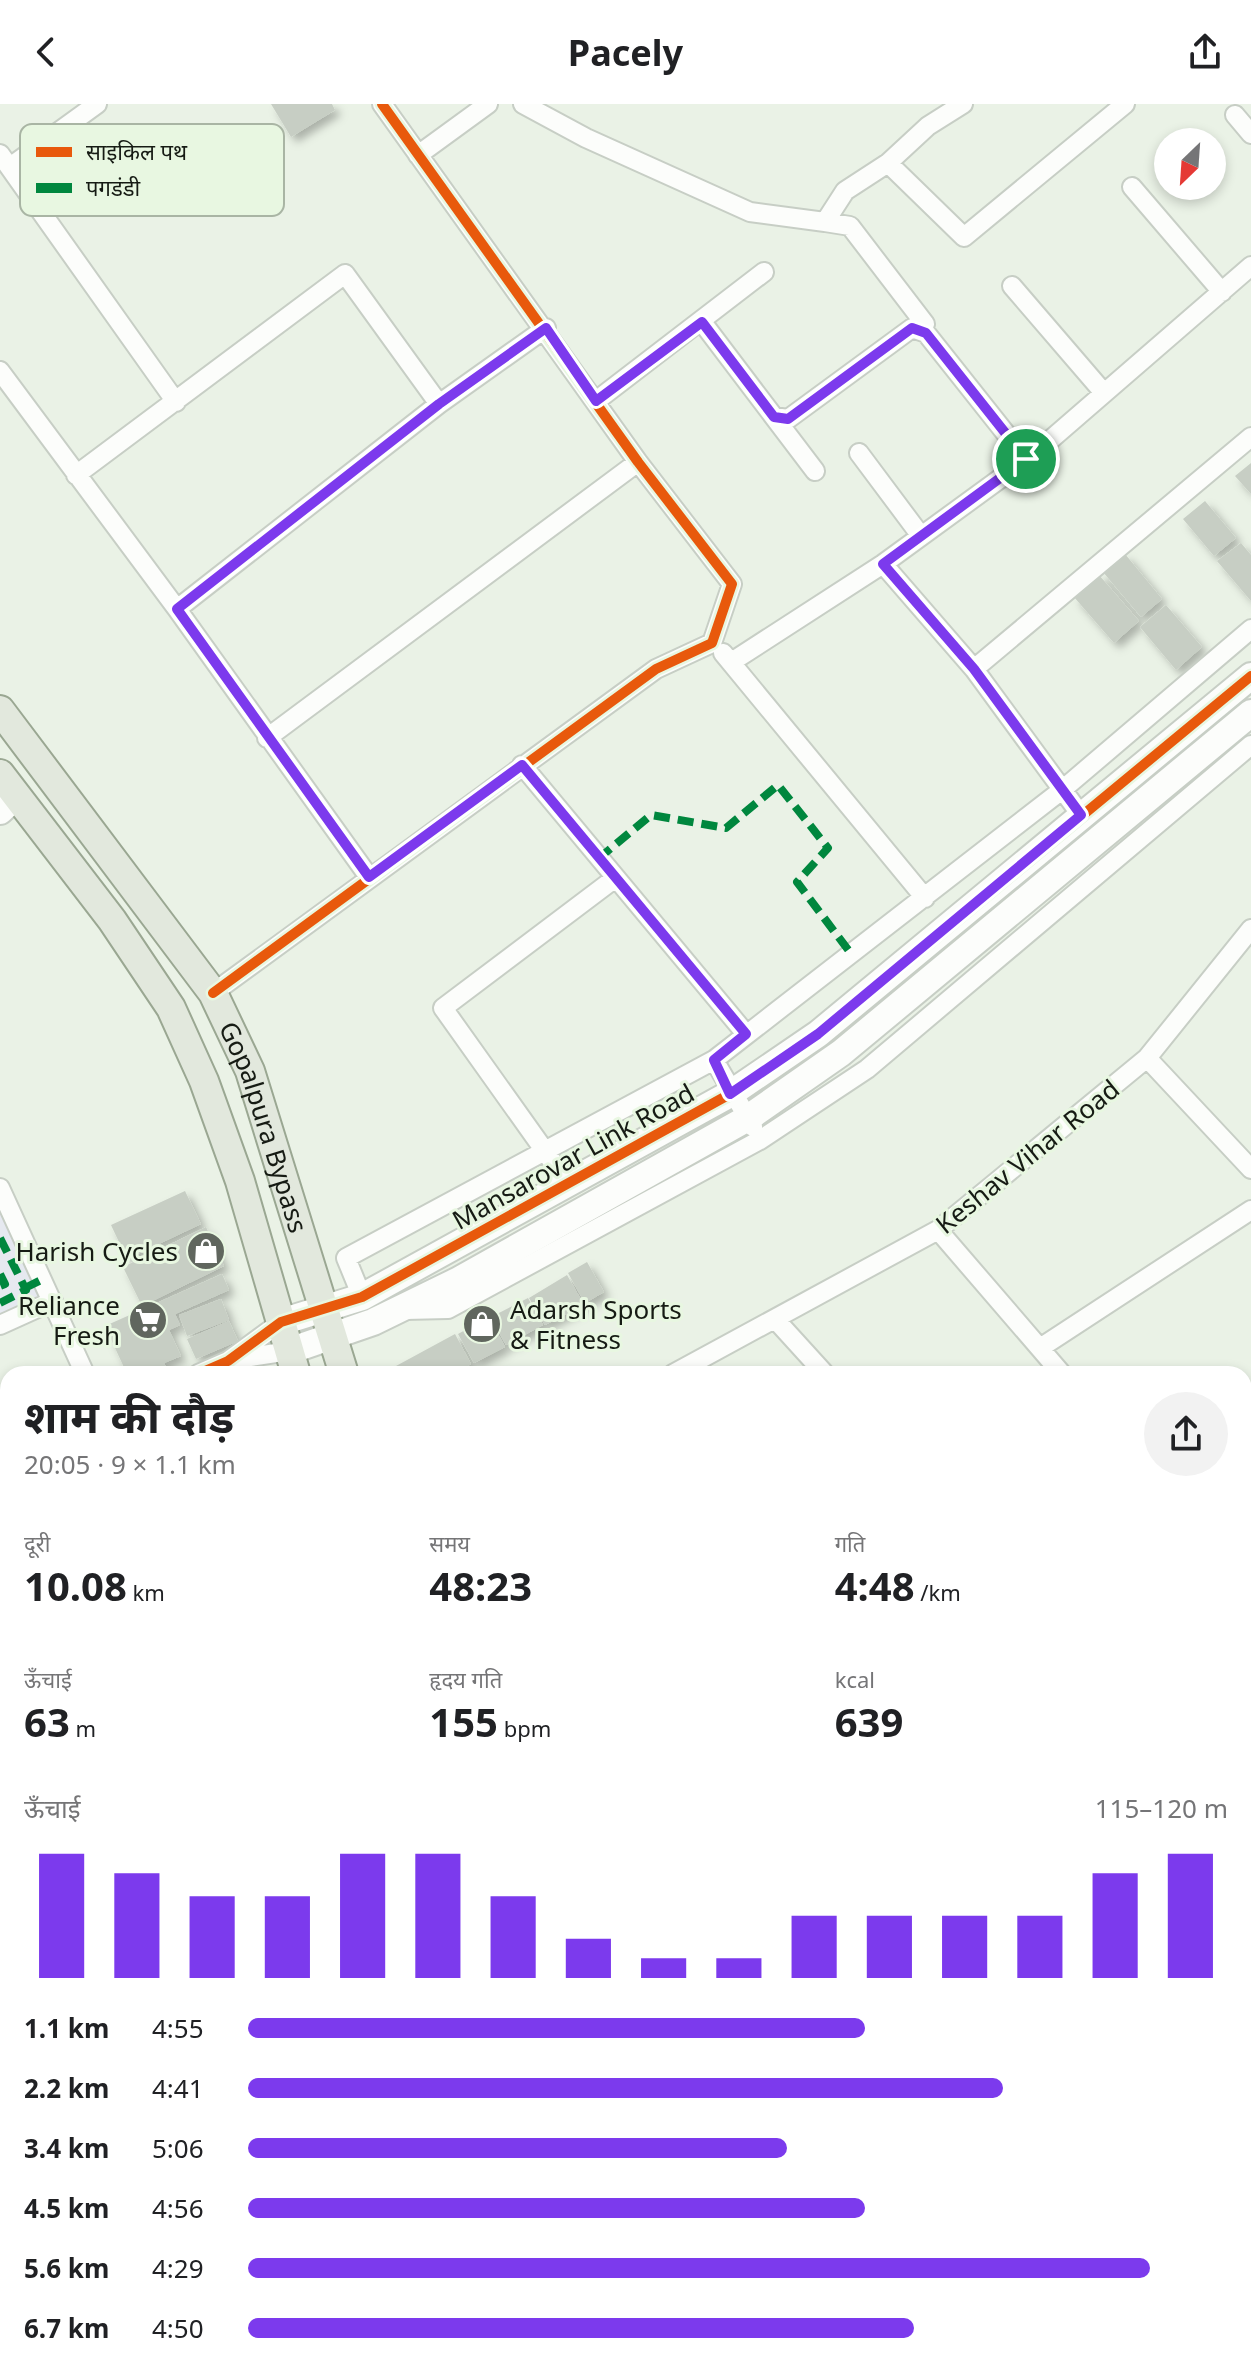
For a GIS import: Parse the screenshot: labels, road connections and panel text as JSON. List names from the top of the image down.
{
  "streets": {
    "main road": ["Gopalpura Bypass"],
    "street": ["Mansarovar Link Road", "Keshav Vihar Road"]
  },
  "crossings": [
    ["Gopalpura Bypass", "Mansarovar Link Road"]
  ],
  "places": {
    "shop": ["Harish Cycles", "Adarsh Sports & Fitness"],
    "supermarket": ["Reliance Fresh"]
  },
  "legend": ["साइकिल पथ", "पगडंडी"],
  "north": "bottom left",
  "page": {
    "header": "Pacely",
    "heading": ["शाम की दौड़", "20:05 · 9 × 1.1 km"],
    "stats": [
      ["दूरी", "10.08 km"],
      ["समय", "48:23"],
      ["गति", "4:48 /km"],
      ["ऊँचाई", "63 m"],
      ["हृदय गति", "155 bpm"],
      ["kcal", "639"]
    ],
    "chart": ["ऊँचाई", "115–120 m"],
    "list": [
      {
        "name": "1.1 km",
        "note": "4:55"
      },
      {
        "name": "2.2 km",
        "note": "4:41"
      },
      {
        "name": "3.4 km",
        "note": "5:06"
      },
      {
        "name": "4.5 km",
        "note": "4:56"
      },
      {
        "name": "5.6 km",
        "note": "4:29"
      },
      {
        "name": "6.7 km",
        "note": "4:50"
      }
    ]
  }
}
